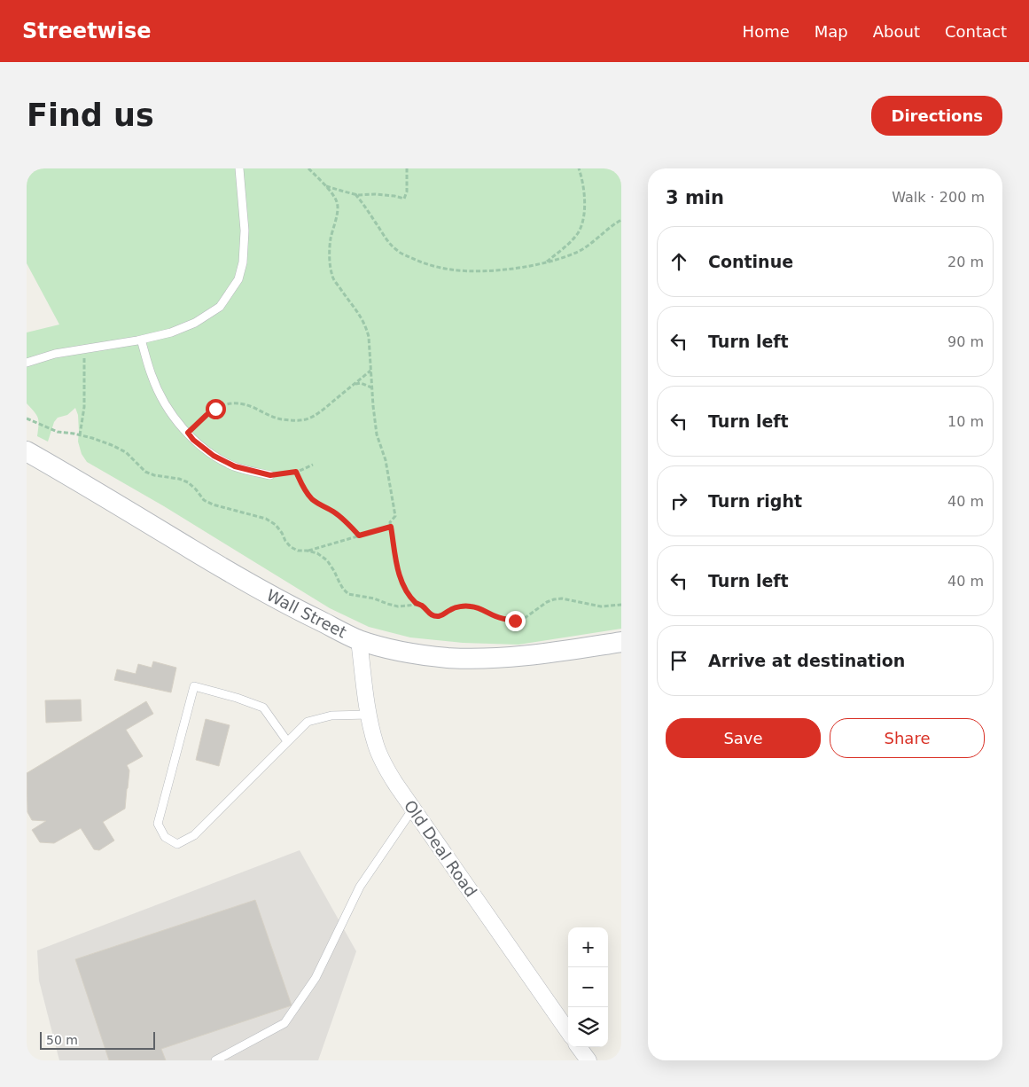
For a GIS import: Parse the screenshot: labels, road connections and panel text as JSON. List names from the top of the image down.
{
  "streets": {
    "street": ["Wall Street", "Old Deal Road"]
  },
  "crossings": [
    ["Wall Street", "Old Deal Road"]
  ],
  "scale_bar": "50 m",
  "page": {
    "header": "Streetwise",
    "nav": [
      "Home",
      "Map",
      "About",
      "Contact"
    ],
    "buttons": [
      "Directions",
      ["Save", "Share"]
    ],
    "title": "Find us",
    "heading": ["3 min", "Walk · 200 m"],
    "list": [
      ["Continue", "20 m"],
      ["Turn left", "90 m"],
      ["Turn left", "10 m"],
      ["Turn right", "40 m"],
      ["Turn left", "40 m"],
      "Arrive at destination"
    ],
    "map_buttons": ["+", "−"],
    "scale": "50 m"
  }
}
